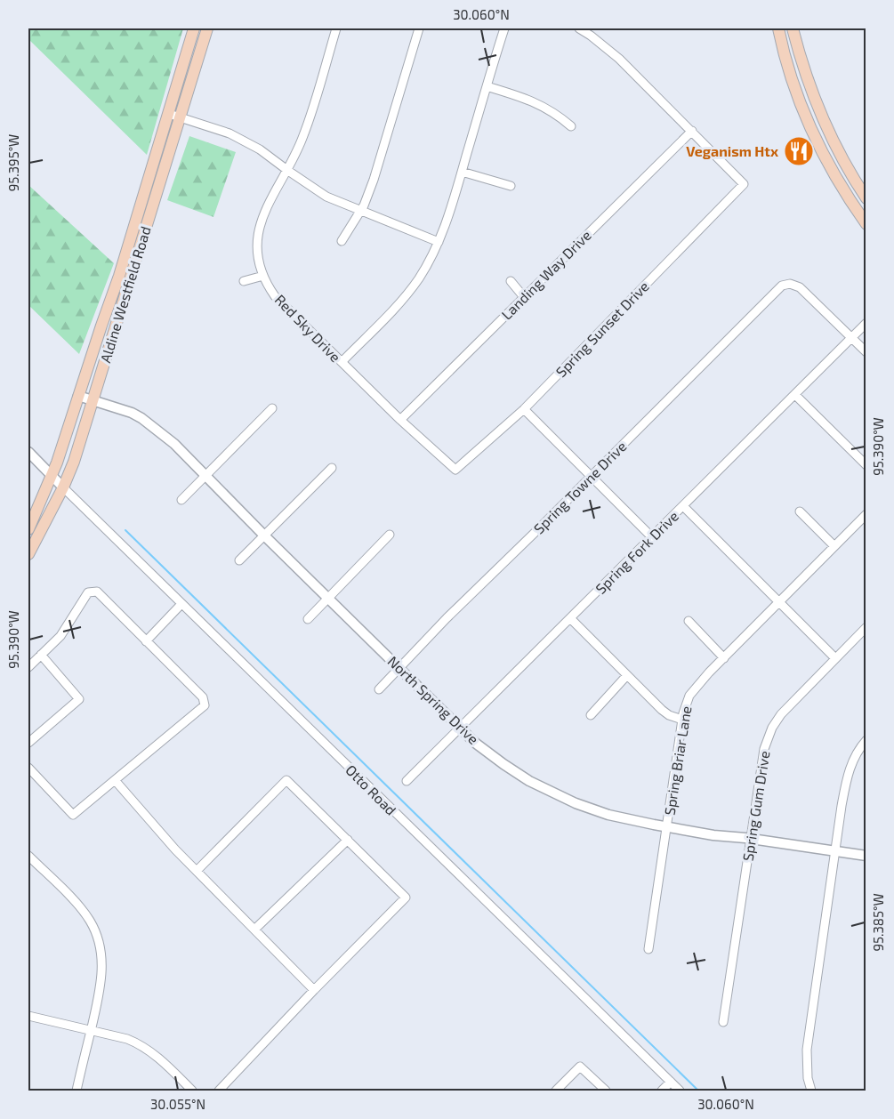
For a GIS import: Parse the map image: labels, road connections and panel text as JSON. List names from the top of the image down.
{
  "streets": {
    "main road": ["Aldine Westfield Road"],
    "street": [
      "Landing Way Drive",
      "Red Sky Drive",
      "Spring Sunset Drive",
      "Spring Towne Drive",
      "Spring Fork Drive",
      "North Spring Drive",
      "Spring Briar Lane",
      "Otto Road",
      "Spring Gum Drive"
    ]
  },
  "crossings": [
    ["Landing Way Drive", "Red Sky Drive"],
    ["Landing Way Drive", "Spring Sunset Drive"],
    ["Aldine Westfield Road", "North Spring Drive"],
    ["Aldine Westfield Road", "Otto Road"],
    ["Red Sky Drive", "Spring Sunset Drive"],
    ["Spring Towne Drive", "Spring Fork Drive"],
    ["Spring Towne Drive", "North Spring Drive"],
    ["Spring Fork Drive", "North Spring Drive"],
    ["North Spring Drive", "Spring Briar Lane"],
    ["North Spring Drive", "Spring Gum Drive"]
  ],
  "places": {
    "restaurant": ["Veganism Htx"]
  },
  "coordinates": [
    "30.060°N",
    "95.395°W",
    "95.390°W",
    "95.385°W",
    "30.055°N"
  ]
}
